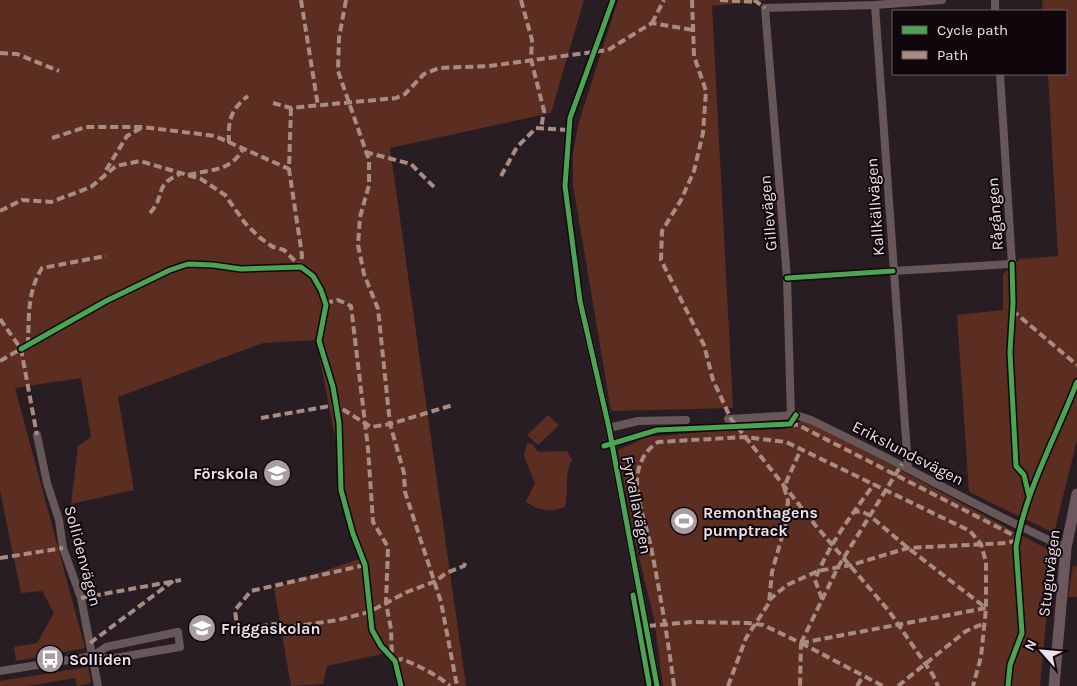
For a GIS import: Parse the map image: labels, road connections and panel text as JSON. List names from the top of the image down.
{
  "streets": {
    "main road": ["Stuguvägen"],
    "street": [
      "Kallkällvägen",
      "Gillevägen",
      "Rågången",
      "Erikslundsvägen",
      "Fyrvallavägen",
      "Sollidenvägen"
    ]
  },
  "crossings": [
    ["Kallkällvägen", "Gillevägen"],
    ["Kallkällvägen", "Rågången"],
    ["Kallkällvägen", "Erikslundsvägen"],
    ["Gillevägen", "Erikslundsvägen"],
    ["Erikslundsvägen", "Stuguvägen"]
  ],
  "places": {
    "school or university": ["Förskola", "Friggaskolan"],
    "sports": ["Remonthagens pumptrack"],
    "bus stop": ["Solliden"]
  },
  "legend": ["Cycle path", "Path"],
  "north": "top left"
}
